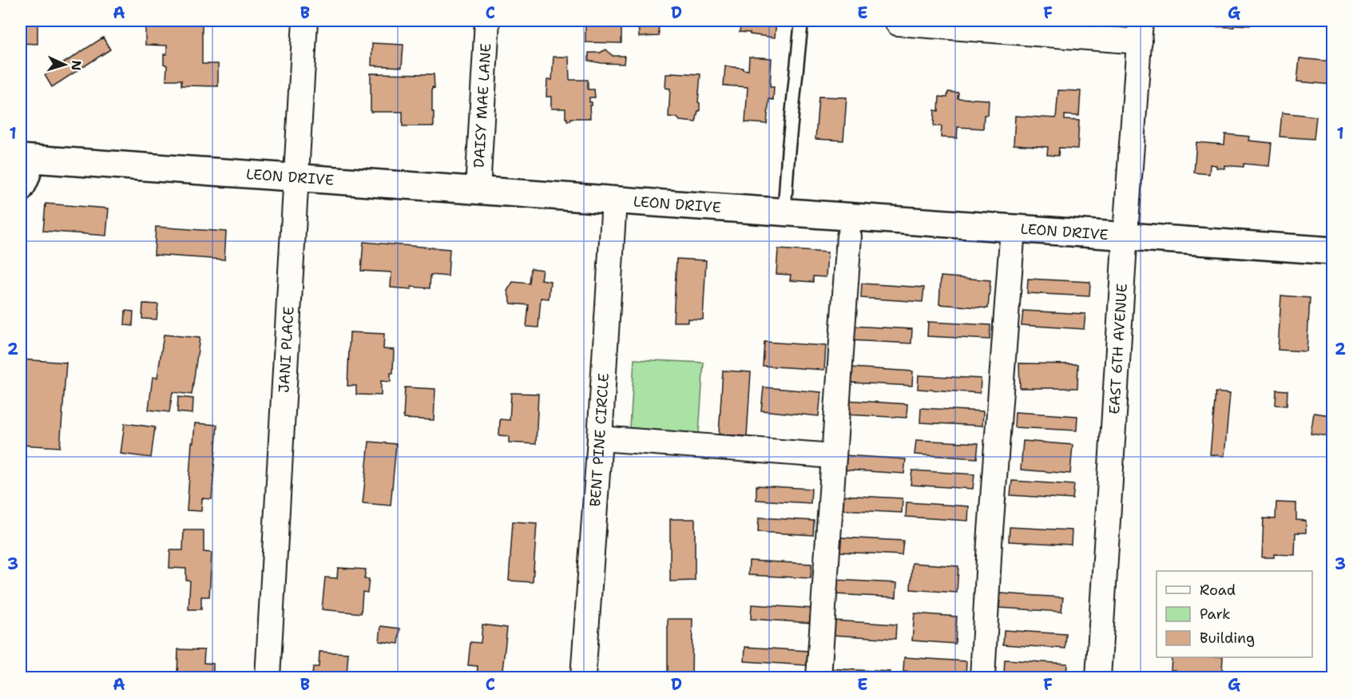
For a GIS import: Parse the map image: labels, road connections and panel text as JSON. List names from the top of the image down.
{
  "streets": {
    "street": [
      "DAISY MAE LANE",
      "LEON DRIVE",
      "JANI PLACE",
      "EAST 6TH AVENUE",
      "BENT PINE CIRCLE"
    ]
  },
  "crossings": [
    ["DAISY MAE LANE", "LEON DRIVE"],
    ["LEON DRIVE", "JANI PLACE"],
    ["LEON DRIVE", "EAST 6TH AVENUE"],
    ["LEON DRIVE", "BENT PINE CIRCLE"]
  ],
  "legend": ["Road", "Park", "Building"],
  "north": "right",
  "grid": {
    "columns": [
      "A",
      "B",
      "C",
      "D",
      "E",
      "F",
      "G"
    ],
    "rows": ["1", "2", "3"]
  }
}
